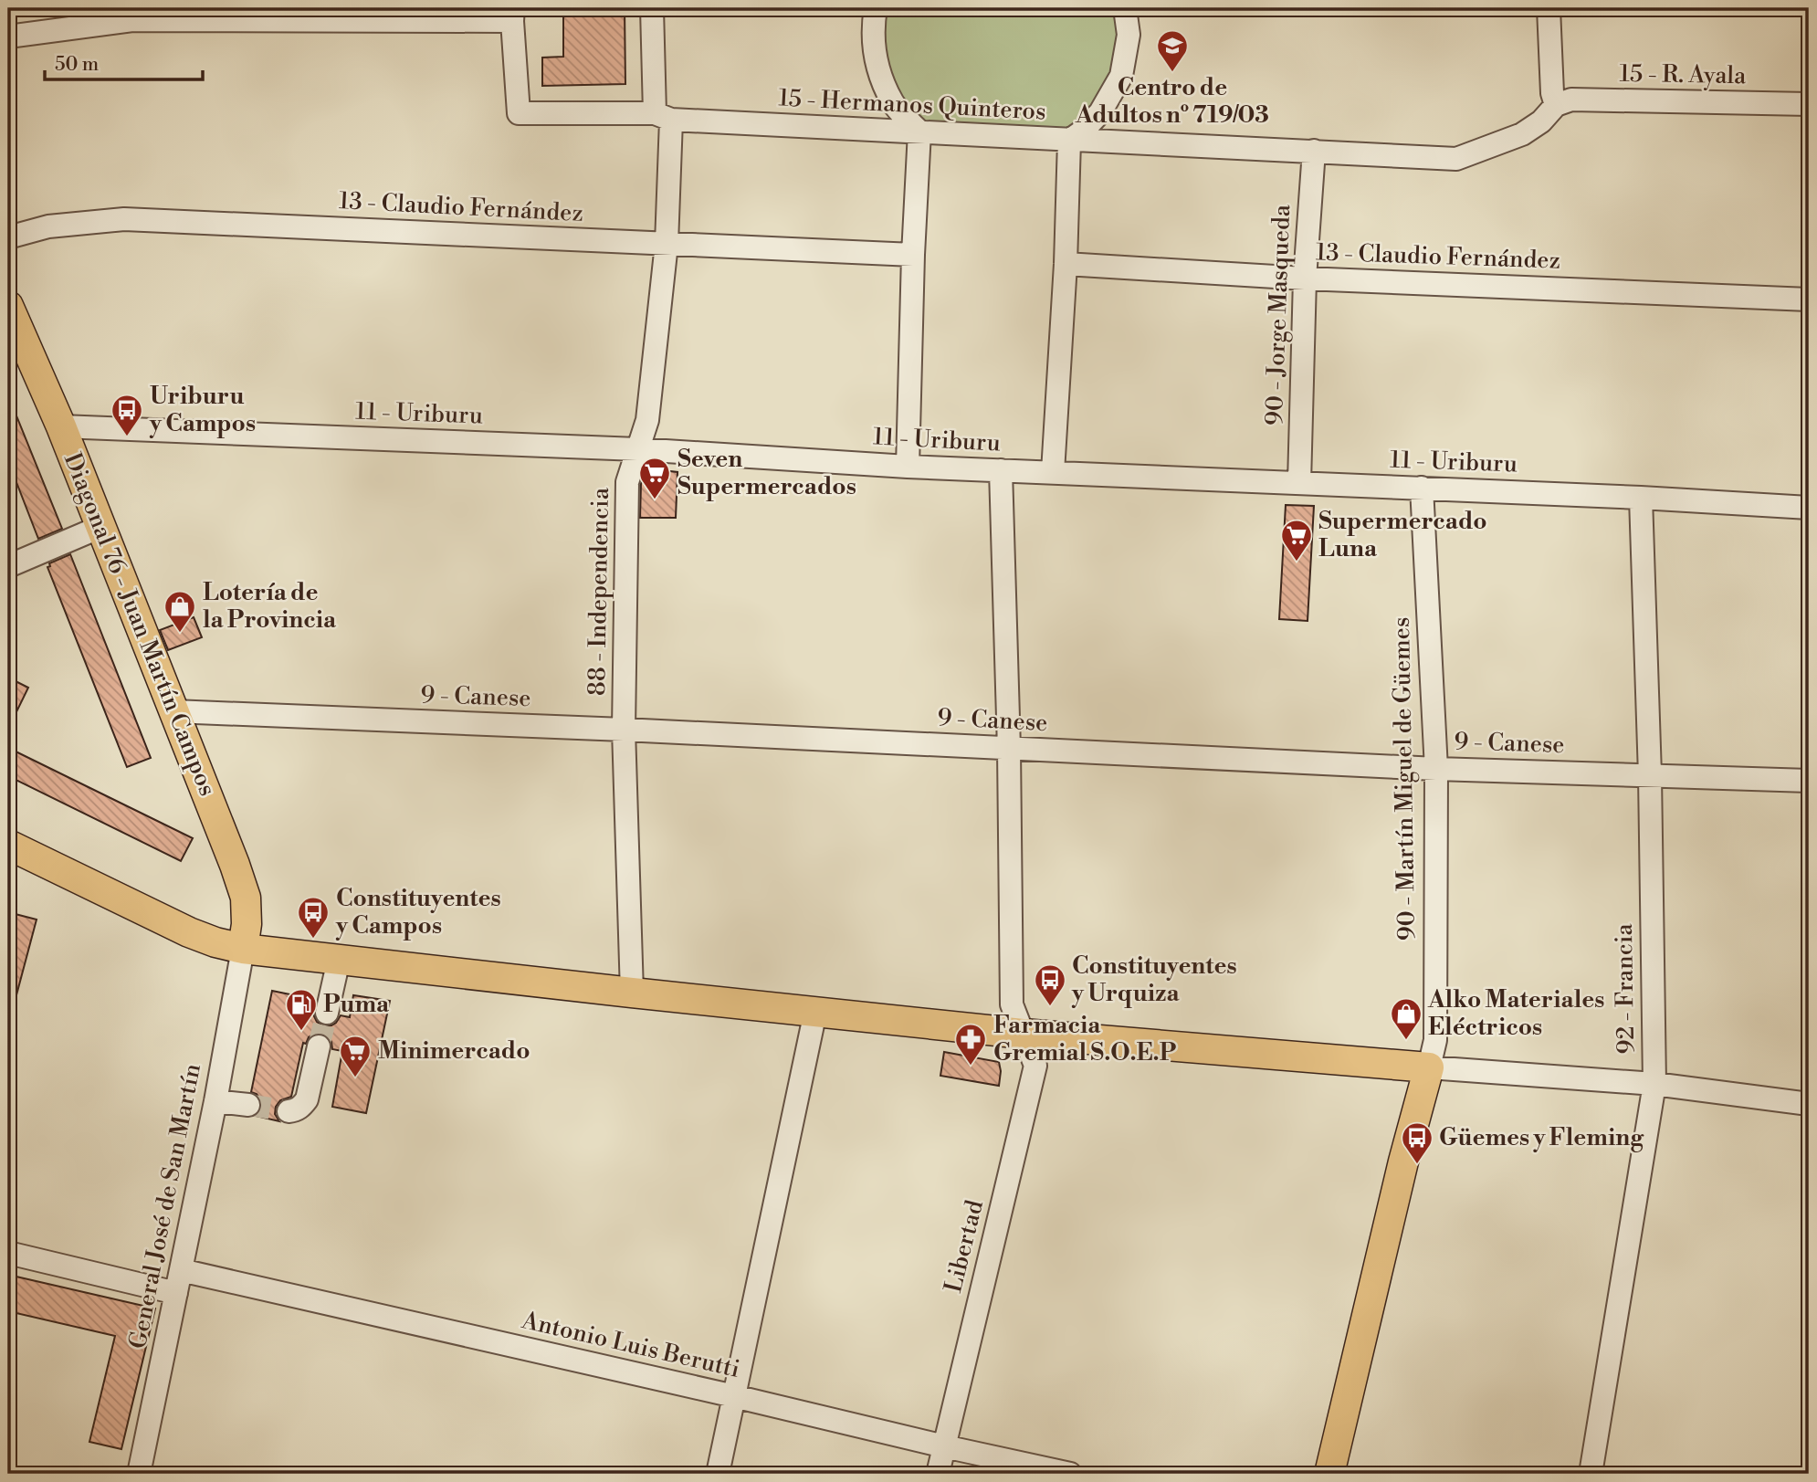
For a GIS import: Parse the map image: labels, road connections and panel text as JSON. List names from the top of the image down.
{
  "streets": {
    "main road": ["Diagonal 76 - Juan Martín Campos"],
    "street": [
      "15 - R. Ayala",
      "15 - Hermanos Quinteros",
      "13 - Claudio Fernández",
      "90 - Jorge Masqueda",
      "11 - Uriburu",
      "88 - Independencia",
      "9 - Canese",
      "90 - Martín Miguel de Güemes",
      "92 - Francia",
      "General José de San Martín",
      "Libertad",
      "Antonio Luis Berutti"
    ]
  },
  "crossings": [
    ["15 - R. Ayala", "15 - Hermanos Quinteros"],
    ["15 - Hermanos Quinteros", "90 - Jorge Masqueda"],
    ["15 - Hermanos Quinteros", "88 - Independencia"],
    ["13 - Claudio Fernández", "90 - Jorge Masqueda"],
    ["13 - Claudio Fernández", "88 - Independencia"],
    ["90 - Jorge Masqueda", "11 - Uriburu"],
    ["11 - Uriburu", "88 - Independencia"],
    ["11 - Uriburu", "Diagonal 76 - Juan Martín Campos"],
    ["11 - Uriburu", "90 - Martín Miguel de Güemes"],
    ["11 - Uriburu", "92 - Francia"],
    ["11 - Uriburu", "Libertad"],
    ["88 - Independencia", "9 - Canese"],
    ["Diagonal 76 - Juan Martín Campos", "9 - Canese"],
    ["Diagonal 76 - Juan Martín Campos", "General José de San Martín"],
    ["9 - Canese", "90 - Martín Miguel de Güemes"],
    ["9 - Canese", "92 - Francia"],
    ["9 - Canese", "Libertad"],
    ["General José de San Martín", "Antonio Luis Berutti"],
    ["Libertad", "Antonio Luis Berutti"]
  ],
  "places": {
    "school or university": ["Centro de Adultos nº 719/03"],
    "bus stop": [
      "Uriburu y Campos",
      "Constituyentes y Campos",
      "Constituyentes y Urquiza",
      "Güemes y Fleming"
    ],
    "supermarket": ["Seven Supermercados", "Supermercado Luna", "Minimercado"],
    "shop": ["Lotería de la Provincia", "Alko Materiales Eléctricos"],
    "fuel station": ["Puma"],
    "pharmacy": ["Farmacia Gremial S.O.E.P"]
  },
  "scale_bar": "50 m"
}
